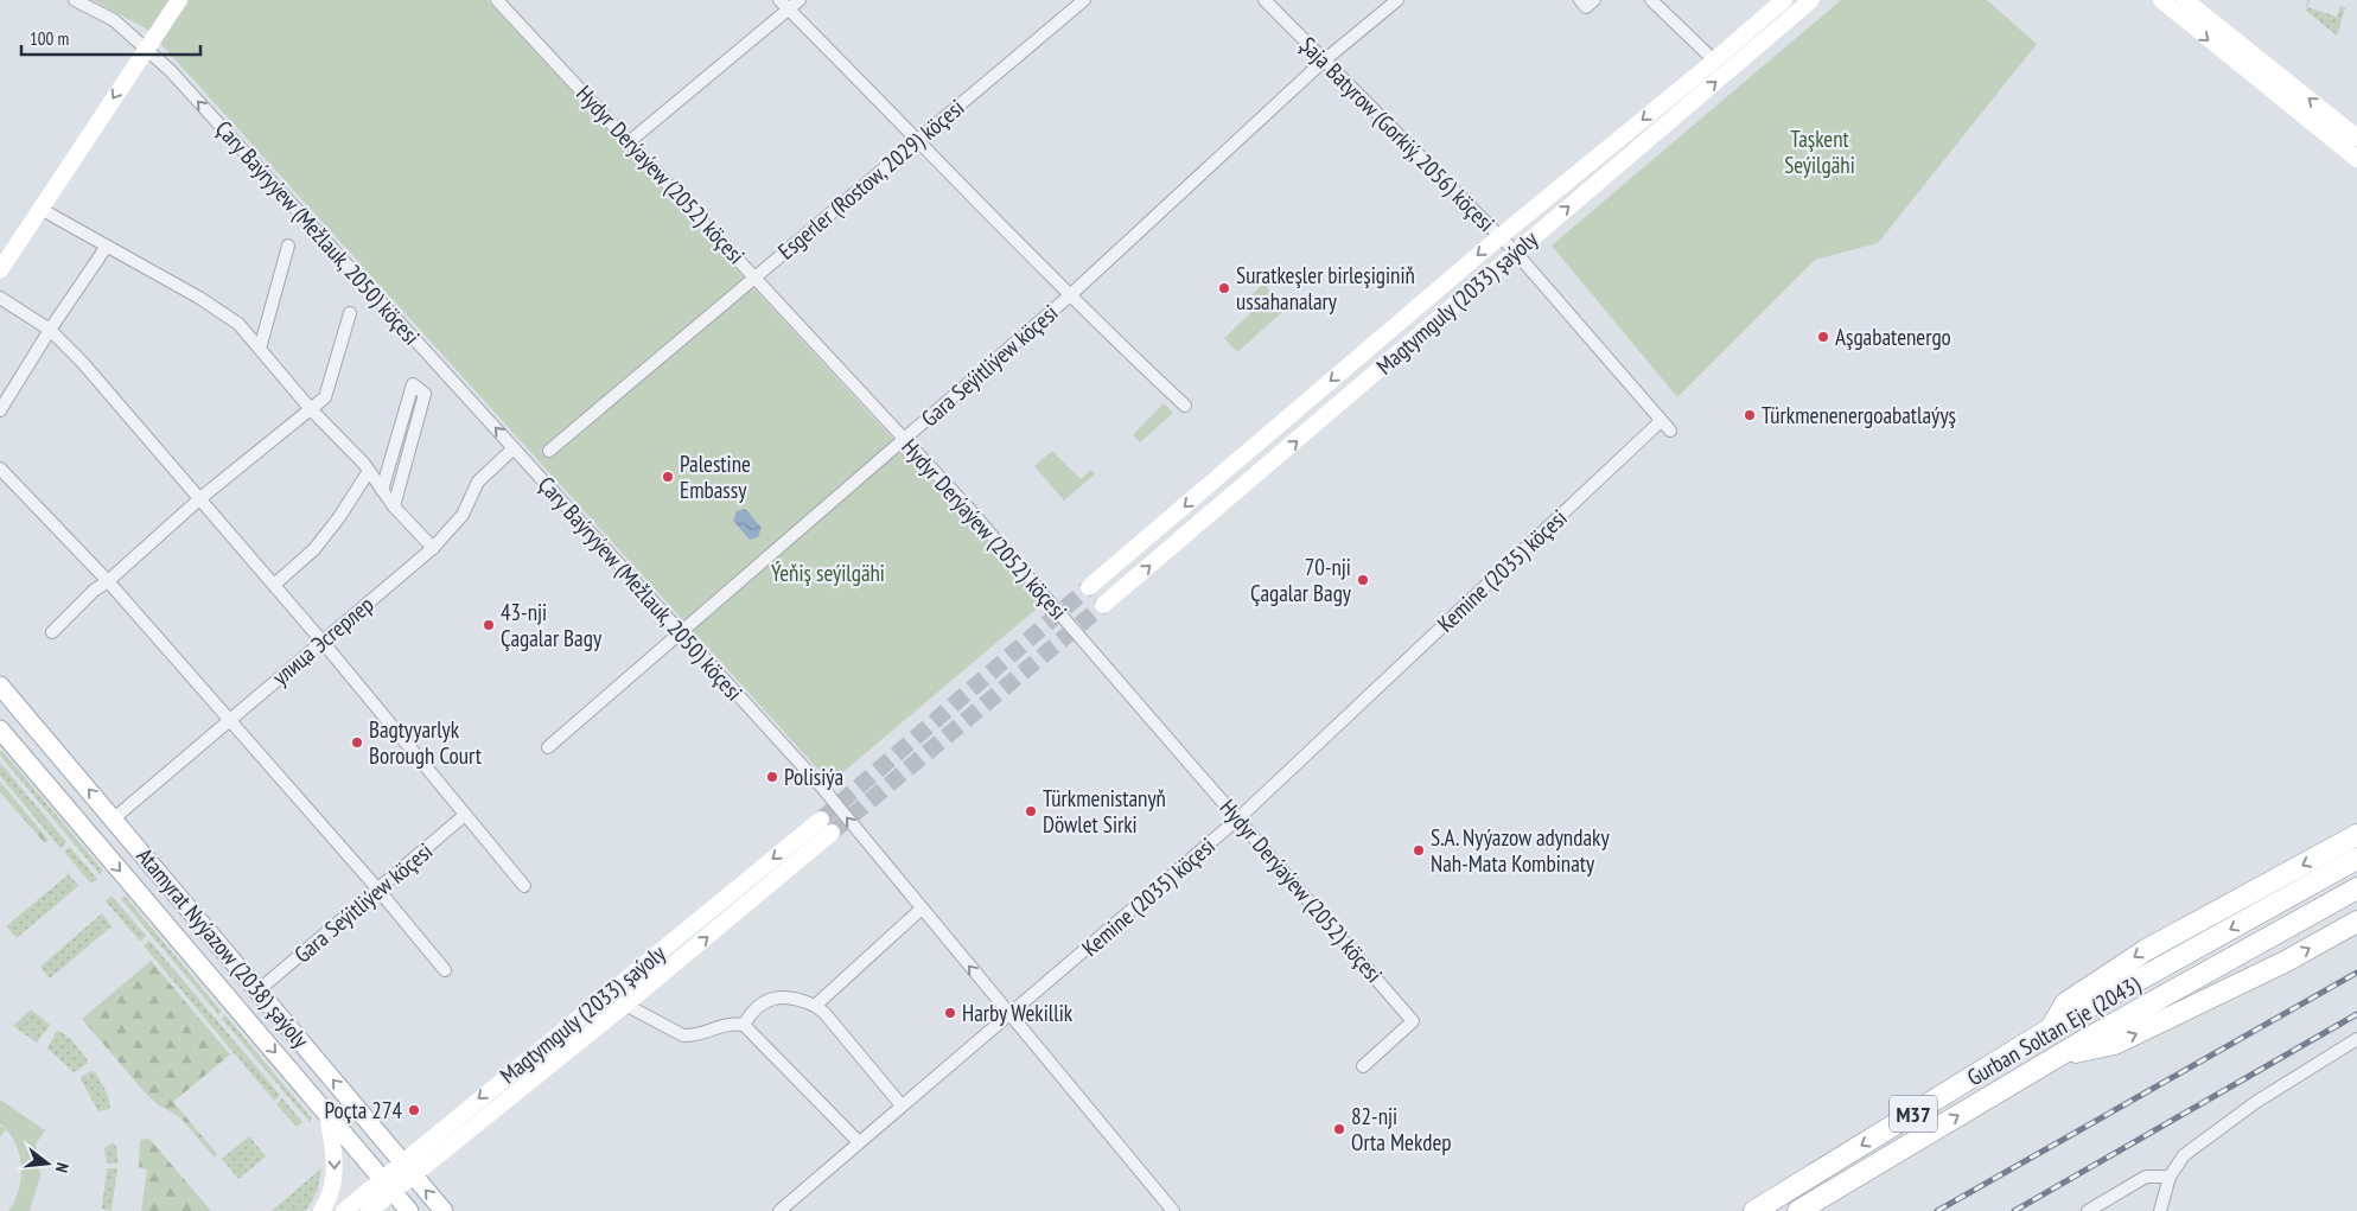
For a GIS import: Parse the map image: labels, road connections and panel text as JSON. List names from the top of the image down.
{
  "streets": {
    "highway": ["Gurban Soltan Eje (2043)", "M37"],
    "main road": ["Magtymguly (2033) şaýoly", "Atamyrat Nyýazow (2038) şaýoly"],
    "street": [
      "Şaja Batyrow (Gorkiý, 2056) köçesi",
      "Hydyr Derýaýew (2052) köçesi",
      "Esgerler (Rostow, 2029) köçesi",
      "Çary Baýryýew (Mežlauk, 2050) köçesi",
      "Gara Seýitliýew köçesi",
      "Kemine (2035) köçesi",
      "улица Эсгерлер"
    ]
  },
  "crossings": [
    ["Şaja Batyrow (Gorkiý, 2056) köçesi", "Magtymguly (2033) şaýoly"],
    ["Şaja Batyrow (Gorkiý, 2056) köçesi", "Gara Seýitliýew köçesi"],
    ["Şaja Batyrow (Gorkiý, 2056) köçesi", "Kemine (2035) köçesi"],
    ["Hydyr Derýaýew (2052) köçesi", "Esgerler (Rostow, 2029) köçesi"],
    ["Hydyr Derýaýew (2052) köçesi", "Gara Seýitliýew köçesi"],
    ["Hydyr Derýaýew (2052) köçesi", "Kemine (2035) köçesi"],
    ["Çary Baýryýew (Mežlauk, 2050) köçesi", "Gara Seýitliýew köçesi"],
    ["Çary Baýryýew (Mežlauk, 2050) köçesi", "Kemine (2035) köçesi"],
    ["Çary Baýryýew (Mežlauk, 2050) köçesi", "улица Эсгерлер"],
    ["Magtymguly (2033) şaýoly", "Atamyrat Nyýazow (2038) şaýoly"],
    ["Gara Seýitliýew köçesi", "Atamyrat Nyýazow (2038) şaýoly"],
    ["улица Эсгерлер", "Atamyrat Nyýazow (2038) şaýoly"]
  ],
  "one_way": ["Çary Baýryýew (Mežlauk, 2050) köçesi"],
  "parks": ["Taşkent Seýilgähi", "Ýeňiş seýilgähi"],
  "places": [
    "Suratkeşler birleşiginiň ussahanalary",
    "Aşgabatenergo",
    "Türkmenenergoabatlaýyş",
    "Palestine Embassy",
    "70-nji Çagalar Bagy",
    "43-nji Çagalar Bagy",
    "Bagtyyarlyk Borough Court",
    "Polisiýa",
    "Türkmenistanyň Döwlet Sirki",
    "S.A. Nyýazow adyndaky Nah-Mata Kombinaty",
    "Harby Wekillik",
    "Poçta 274",
    "82-nji Orta Mekdep"
  ],
  "scale_bar": "100 m",
  "north": "right"
}
